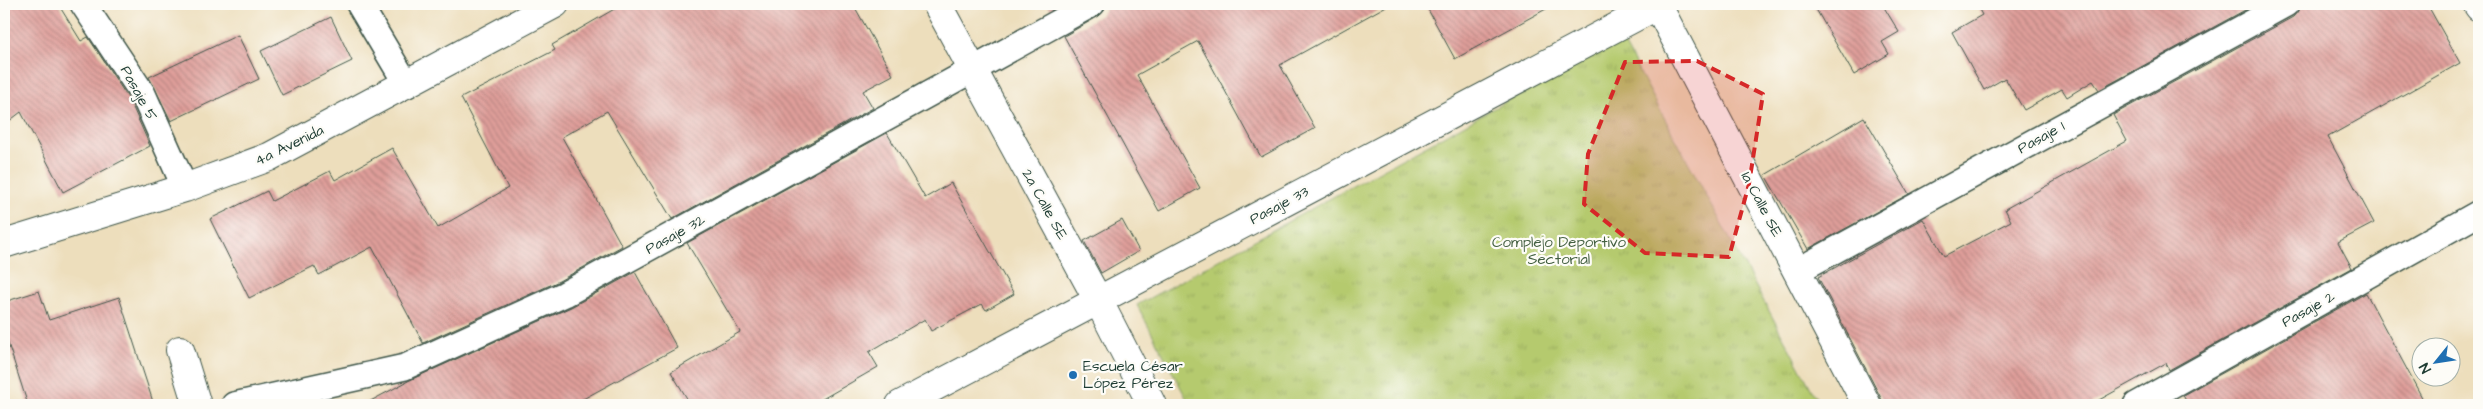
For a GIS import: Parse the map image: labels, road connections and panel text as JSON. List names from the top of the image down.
{
  "streets": {
    "street": [
      "4a Avenida",
      "2a Calle SE",
      "1a Calle SE",
      "Pasaje 33"
    ],
    "lane": [
      "Pasaje 5",
      "Pasaje 1",
      "Pasaje 32",
      "Pasaje 2"
    ]
  },
  "crossings": [
    ["Pasaje 5", "4a Avenida"],
    ["Pasaje 1", "1a Calle SE"],
    ["2a Calle SE", "Pasaje 33"],
    ["2a Calle SE", "Pasaje 32"],
    ["1a Calle SE", "Pasaje 33"]
  ],
  "parks": ["Complejo Deportivo Sectorial"],
  "places": ["Escuela César López Pérez"],
  "north": "bottom left"
}
